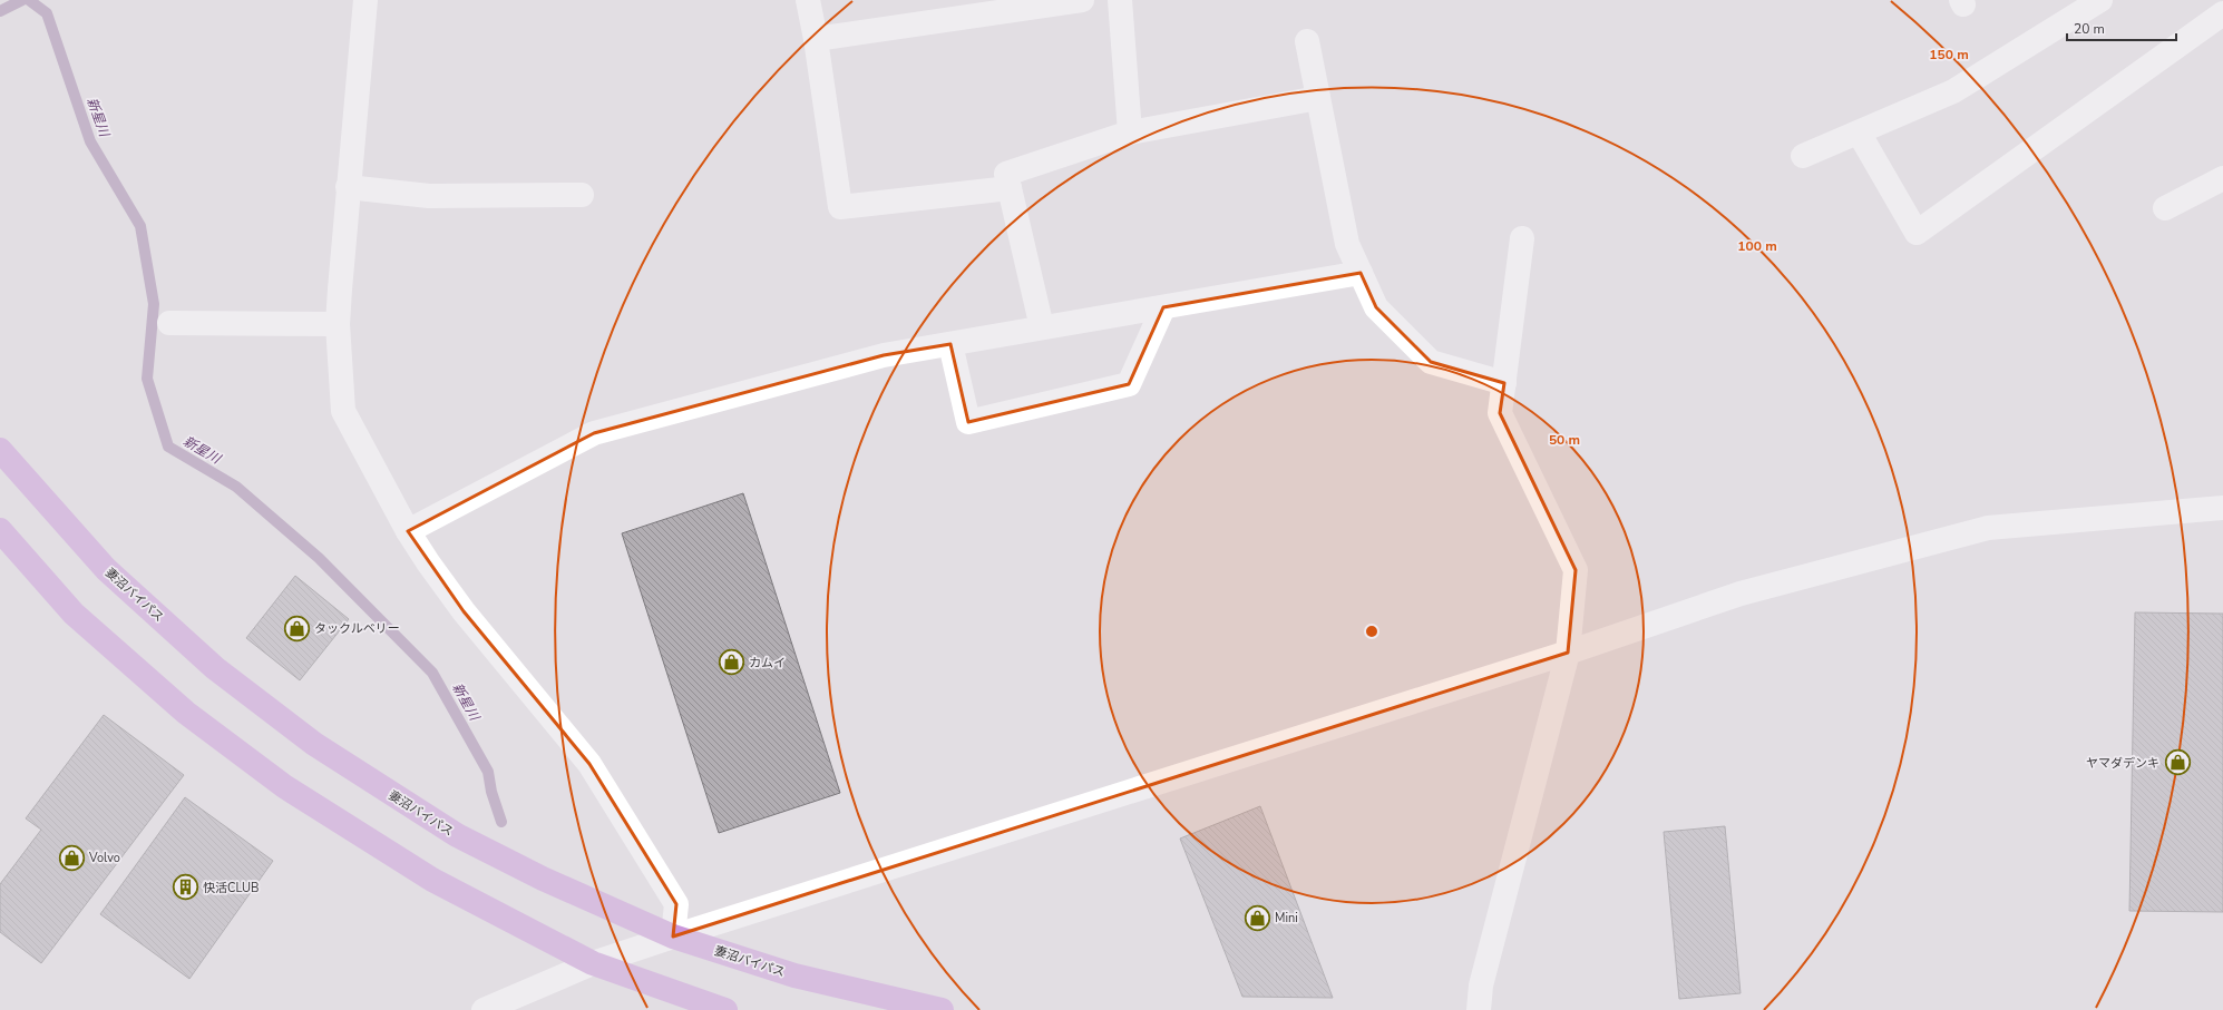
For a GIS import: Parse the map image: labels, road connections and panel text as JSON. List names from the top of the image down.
{
  "streets": {
    "highway": ["妻沼バイパス"]
  },
  "water": ["新星川"],
  "places": {
    "shop": [
      "タックルベリー",
      "カムイ",
      "ヤマダデンキ",
      "Volvo",
      "Mini"
    ],
    "building": ["快活CLUB"]
  },
  "scale_bar": "20 m",
  "rings": ["150 m", "100 m", "50 m"]
}
